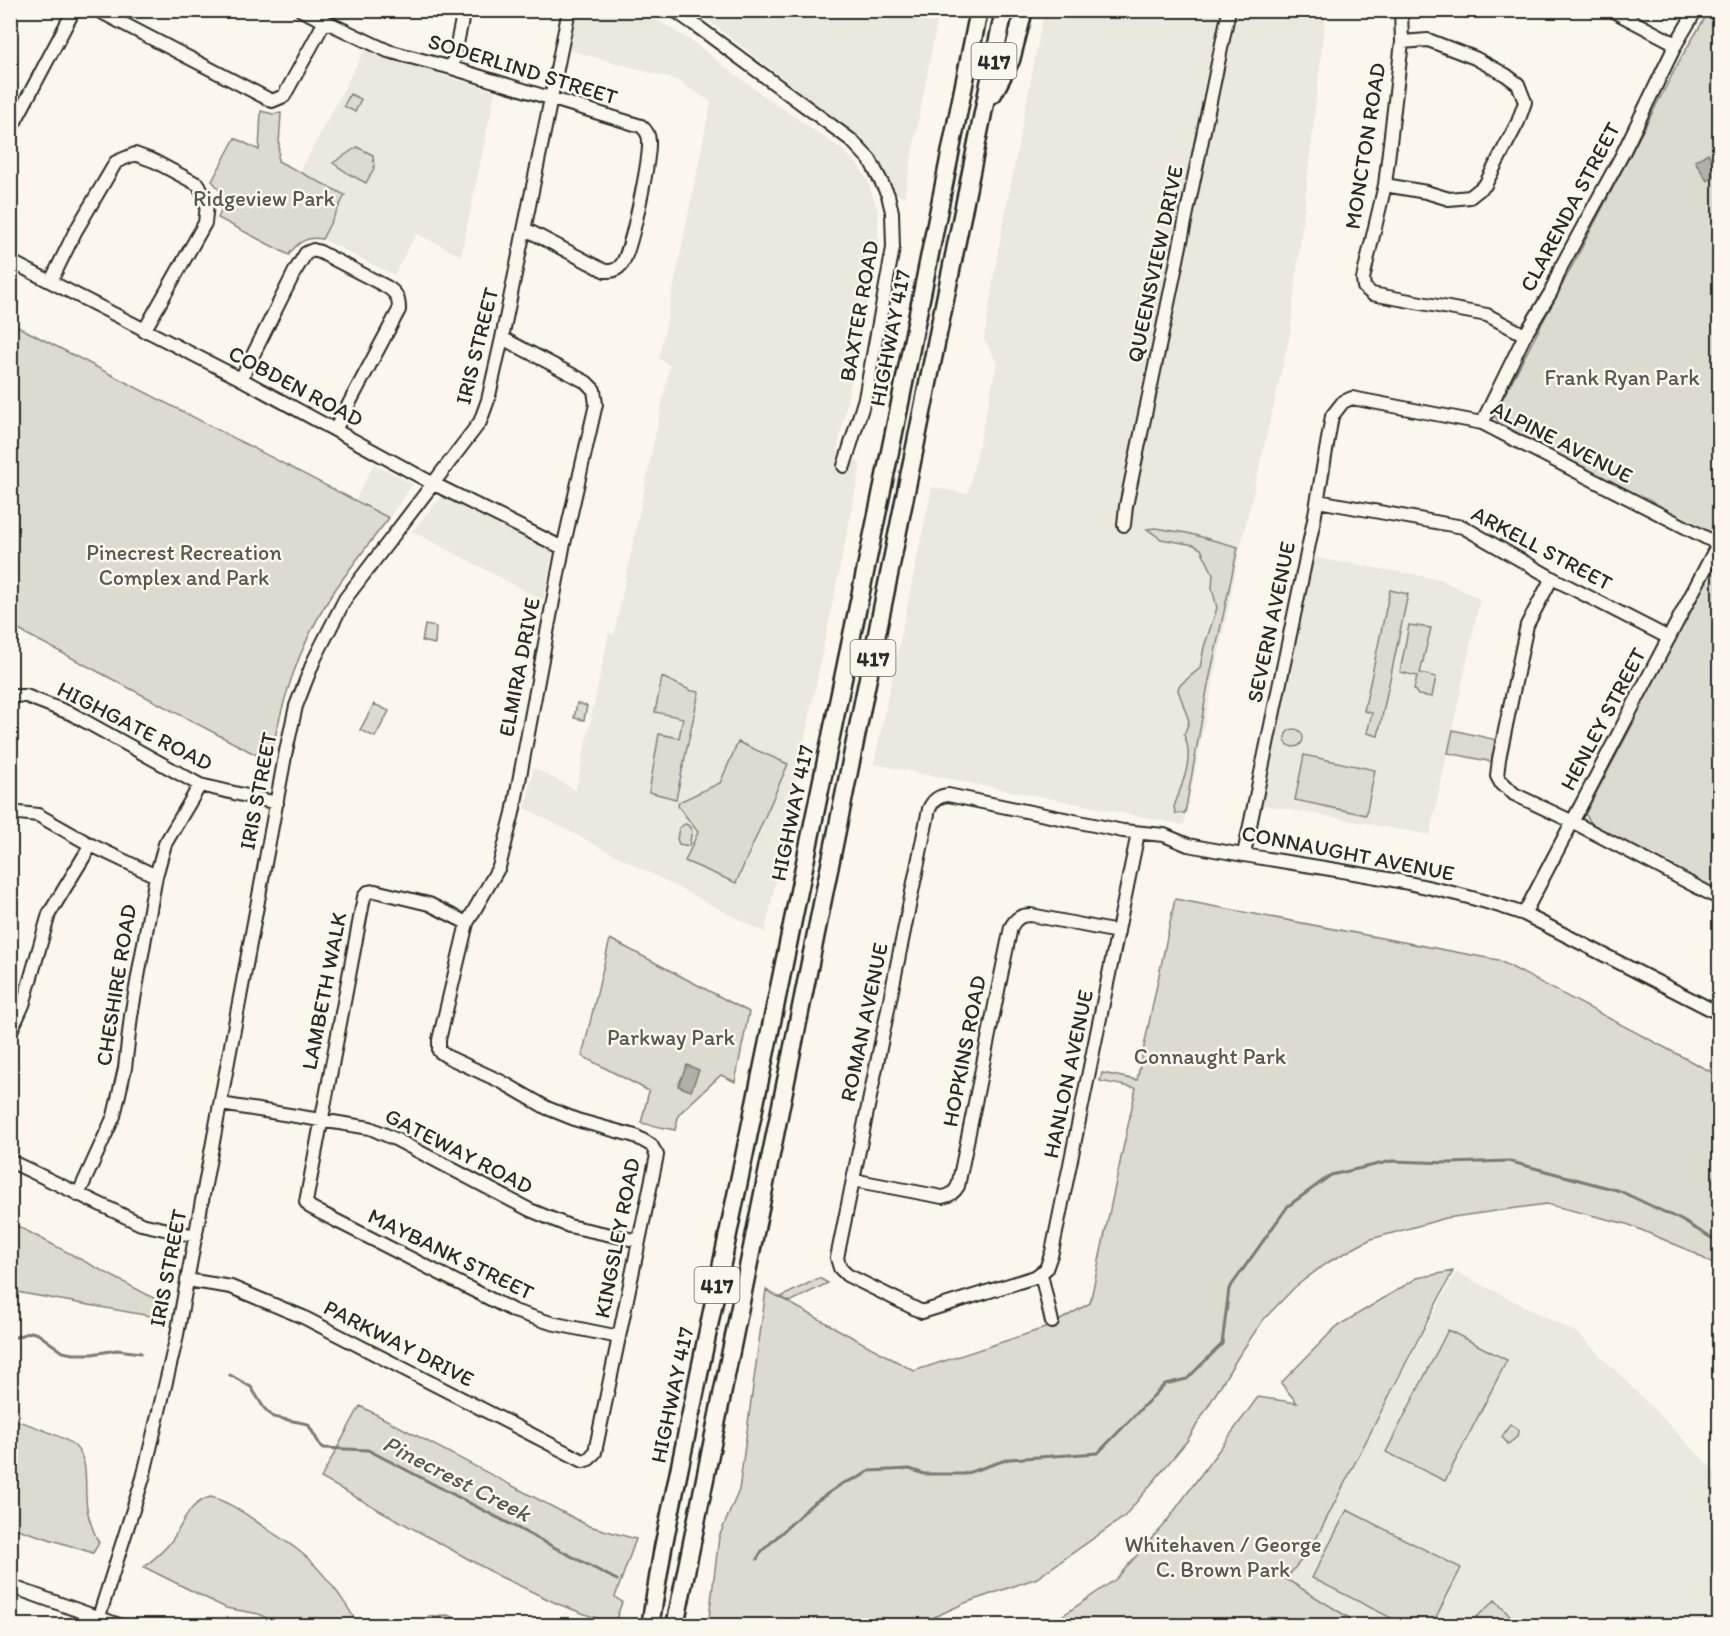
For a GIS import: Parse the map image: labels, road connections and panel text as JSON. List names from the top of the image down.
{
  "streets": {
    "highway": ["417", "HIGHWAY 417"],
    "street": [
      "SODERLIND STREET",
      "MONCTON ROAD",
      "CLARENDA STREET",
      "QUEENSVIEW DRIVE",
      "BAXTER ROAD",
      "IRIS STREET",
      "COBDEN ROAD",
      "ALPINE AVENUE",
      "ARKELL STREET",
      "SEVERN AVENUE",
      "ELMIRA DRIVE",
      "HENLEY STREET",
      "HIGHGATE ROAD",
      "CONNAUGHT AVENUE",
      "CHESHIRE ROAD",
      "LAMBETH WALK",
      "ROMAN AVENUE",
      "HOPKINS ROAD",
      "HANLON AVENUE",
      "GATEWAY ROAD",
      "KINGSLEY ROAD",
      "MAYBANK STREET",
      "PARKWAY DRIVE"
    ]
  },
  "crossings": [
    ["SODERLIND STREET", "IRIS STREET"],
    ["MONCTON ROAD", "CLARENDA STREET"],
    ["CLARENDA STREET", "ALPINE AVENUE"],
    ["IRIS STREET", "COBDEN ROAD"],
    ["IRIS STREET", "ELMIRA DRIVE"],
    ["IRIS STREET", "HIGHGATE ROAD"],
    ["IRIS STREET", "GATEWAY ROAD"],
    ["IRIS STREET", "PARKWAY DRIVE"],
    ["COBDEN ROAD", "ELMIRA DRIVE"],
    ["ALPINE AVENUE", "SEVERN AVENUE"],
    ["ALPINE AVENUE", "HENLEY STREET"],
    ["ARKELL STREET", "SEVERN AVENUE"],
    ["ARKELL STREET", "HENLEY STREET"],
    ["SEVERN AVENUE", "CONNAUGHT AVENUE"],
    ["ELMIRA DRIVE", "LAMBETH WALK"],
    ["ELMIRA DRIVE", "KINGSLEY ROAD"],
    ["HENLEY STREET", "CONNAUGHT AVENUE"],
    ["HIGHGATE ROAD", "CHESHIRE ROAD"],
    ["CONNAUGHT AVENUE", "ROMAN AVENUE"],
    ["CONNAUGHT AVENUE", "HANLON AVENUE"],
    ["LAMBETH WALK", "GATEWAY ROAD"],
    ["LAMBETH WALK", "MAYBANK STREET"],
    ["ROMAN AVENUE", "HOPKINS ROAD"],
    ["ROMAN AVENUE", "HANLON AVENUE"],
    ["HOPKINS ROAD", "HANLON AVENUE"],
    ["GATEWAY ROAD", "KINGSLEY ROAD"],
    ["KINGSLEY ROAD", "MAYBANK STREET"],
    ["KINGSLEY ROAD", "PARKWAY DRIVE"]
  ],
  "water": ["Pinecrest Creek"],
  "parks": [
    "Ridgeview Park",
    "Frank Ryan Park",
    "Pinecrest Recreation Complex and Park",
    "Parkway Park",
    "Connaught Park",
    "Whitehaven / George C. Brown Park"
  ]
}
